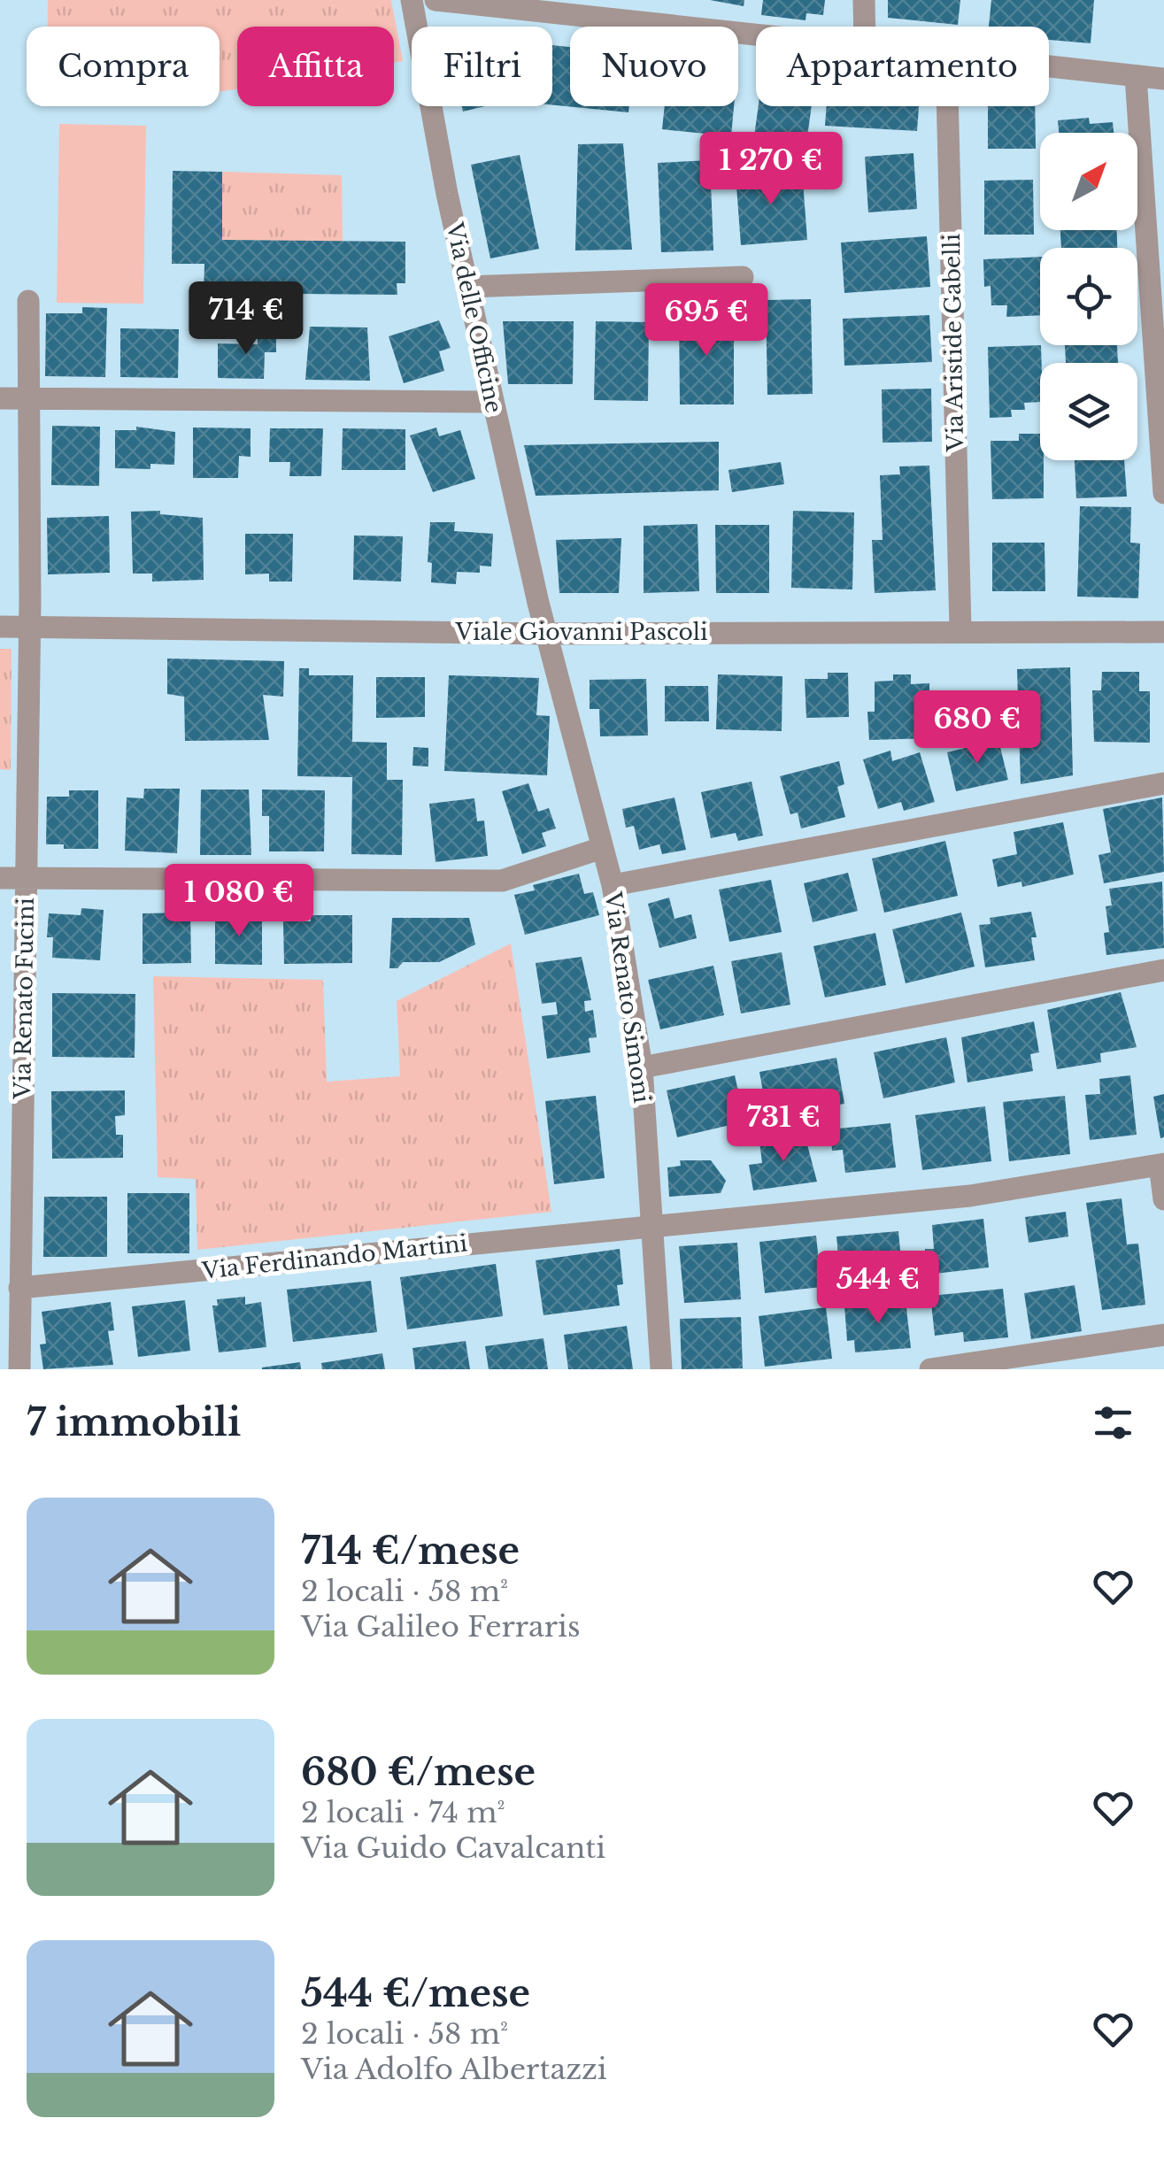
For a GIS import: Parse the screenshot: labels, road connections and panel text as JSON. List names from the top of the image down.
{
  "streets": {
    "street": [
      "Via delle Officine",
      "Via Aristide Gabelli",
      "Viale Giovanni Pascoli",
      "Via Renato Simoni",
      "Via Renato Fucini",
      "Via Ferdinando Martini"
    ]
  },
  "crossings": [
    ["Via delle Officine", "Viale Giovanni Pascoli"],
    ["Via delle Officine", "Via Renato Simoni"],
    ["Via Aristide Gabelli", "Viale Giovanni Pascoli"],
    ["Viale Giovanni Pascoli", "Via Renato Simoni"],
    ["Viale Giovanni Pascoli", "Via Renato Fucini"],
    ["Via Renato Simoni", "Via Ferdinando Martini"],
    ["Via Renato Fucini", "Via Ferdinando Martini"]
  ],
  "north": "top right",
  "page": {
    "chip": [
      "Compra",
      "Affitta",
      "Filtri",
      "Nuovo",
      "Appartamento"
    ],
    "price": [
      "1 270 €",
      "714 €",
      "695 €",
      "680 €",
      "1 080 €",
      "731 €",
      "544 €"
    ],
    "heading": "7 immobili",
    "list": [
      {
        "name": "714 €/mese",
        "note": "2 locali · 58 m² · Via Galileo Ferraris"
      },
      {
        "name": "680 €/mese",
        "note": "2 locali · 74 m² · Via Guido Cavalcanti"
      },
      {
        "name": "544 €/mese",
        "note": "2 locali · 58 m² · Via Adolfo Albertazzi"
      }
    ]
  }
}
